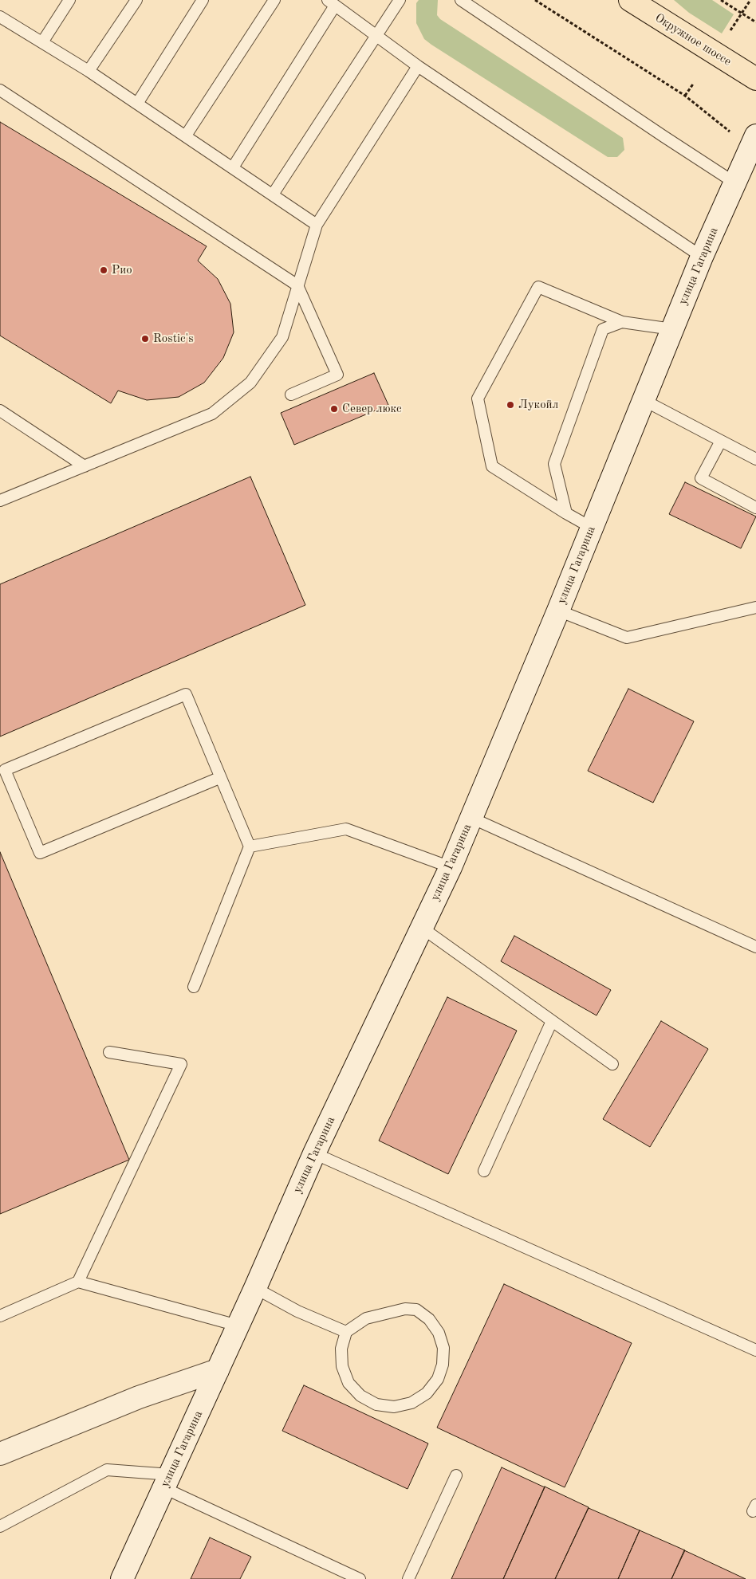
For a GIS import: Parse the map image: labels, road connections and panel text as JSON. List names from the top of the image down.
{
  "streets": {
    "main road": ["Окружное шоссе"],
    "street": ["улица Гагарина"]
  },
  "places": [
    "Рио",
    "Rostic's",
    "Лукойл",
    "Север люкс"
  ]
}
